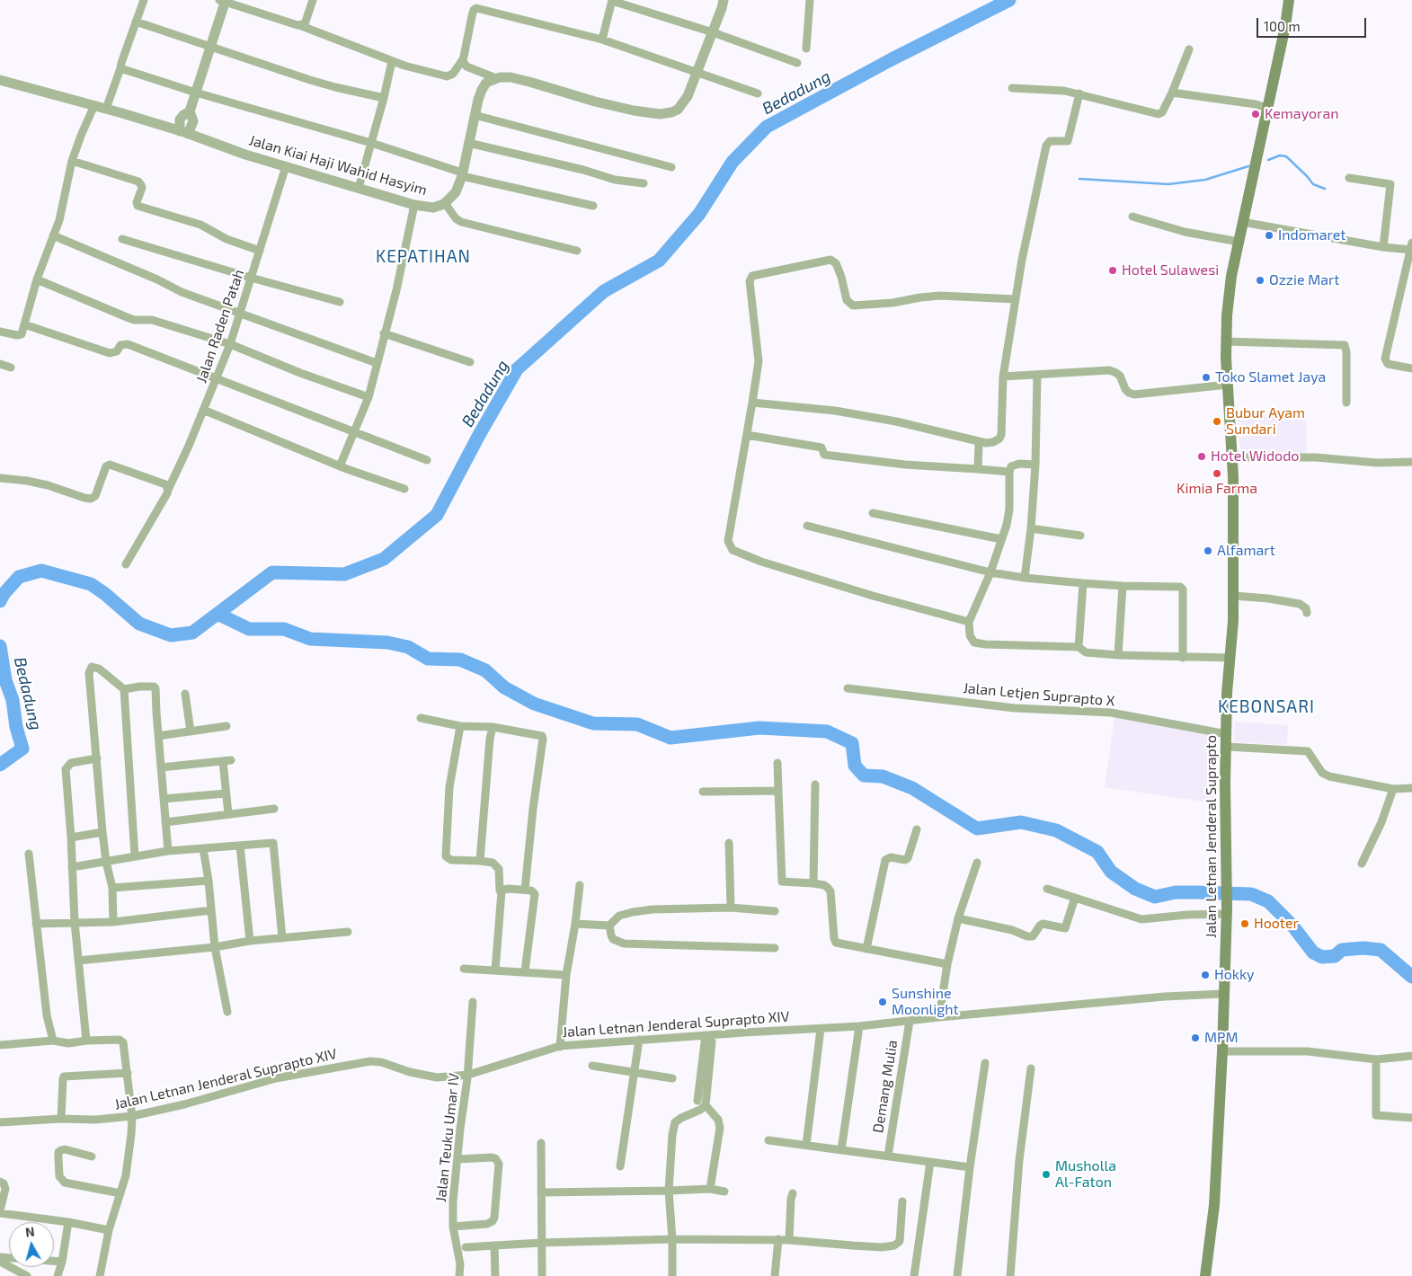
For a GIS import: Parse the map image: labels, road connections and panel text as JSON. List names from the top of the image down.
{
  "streets": {
    "main road": ["Jalan Letnan Jenderal Suprapto"],
    "street": [
      "Jalan Kiai Haji Wahid Hasyim",
      "Jalan Raden Patah",
      "Jalan Letjen Suprapto X",
      "Jalan Letnan Jenderal Suprapto XIV",
      "Demang Mulia",
      "Jalan Teuku Umar IV"
    ]
  },
  "crossings": [
    ["Jalan Kiai Haji Wahid Hasyim", "Jalan Raden Patah"],
    ["Jalan Letjen Suprapto X", "Jalan Letnan Jenderal Suprapto"],
    ["Jalan Letnan Jenderal Suprapto", "Jalan Letnan Jenderal Suprapto XIV"],
    ["Jalan Letnan Jenderal Suprapto XIV", "Demang Mulia"],
    ["Jalan Letnan Jenderal Suprapto XIV", "Jalan Teuku Umar IV"]
  ],
  "districts": ["KEPATIHAN", "KEBONSARI"],
  "water": ["Bedadung"],
  "places": [
    "Kemayoran",
    "Indomaret",
    "Hotel Sulawesi",
    "Ozzie Mart",
    "Toko Slamet Jaya",
    "Bubur Ayam Sundari",
    "Hotel Widodo",
    "Kimia Farma",
    "Alfamart",
    "Hooter",
    "Hokky",
    "Sunshine Moonlight",
    "MPM",
    "Musholla Al-Faton"
  ],
  "scale_bar": "100 m",
  "north": "top"
}
